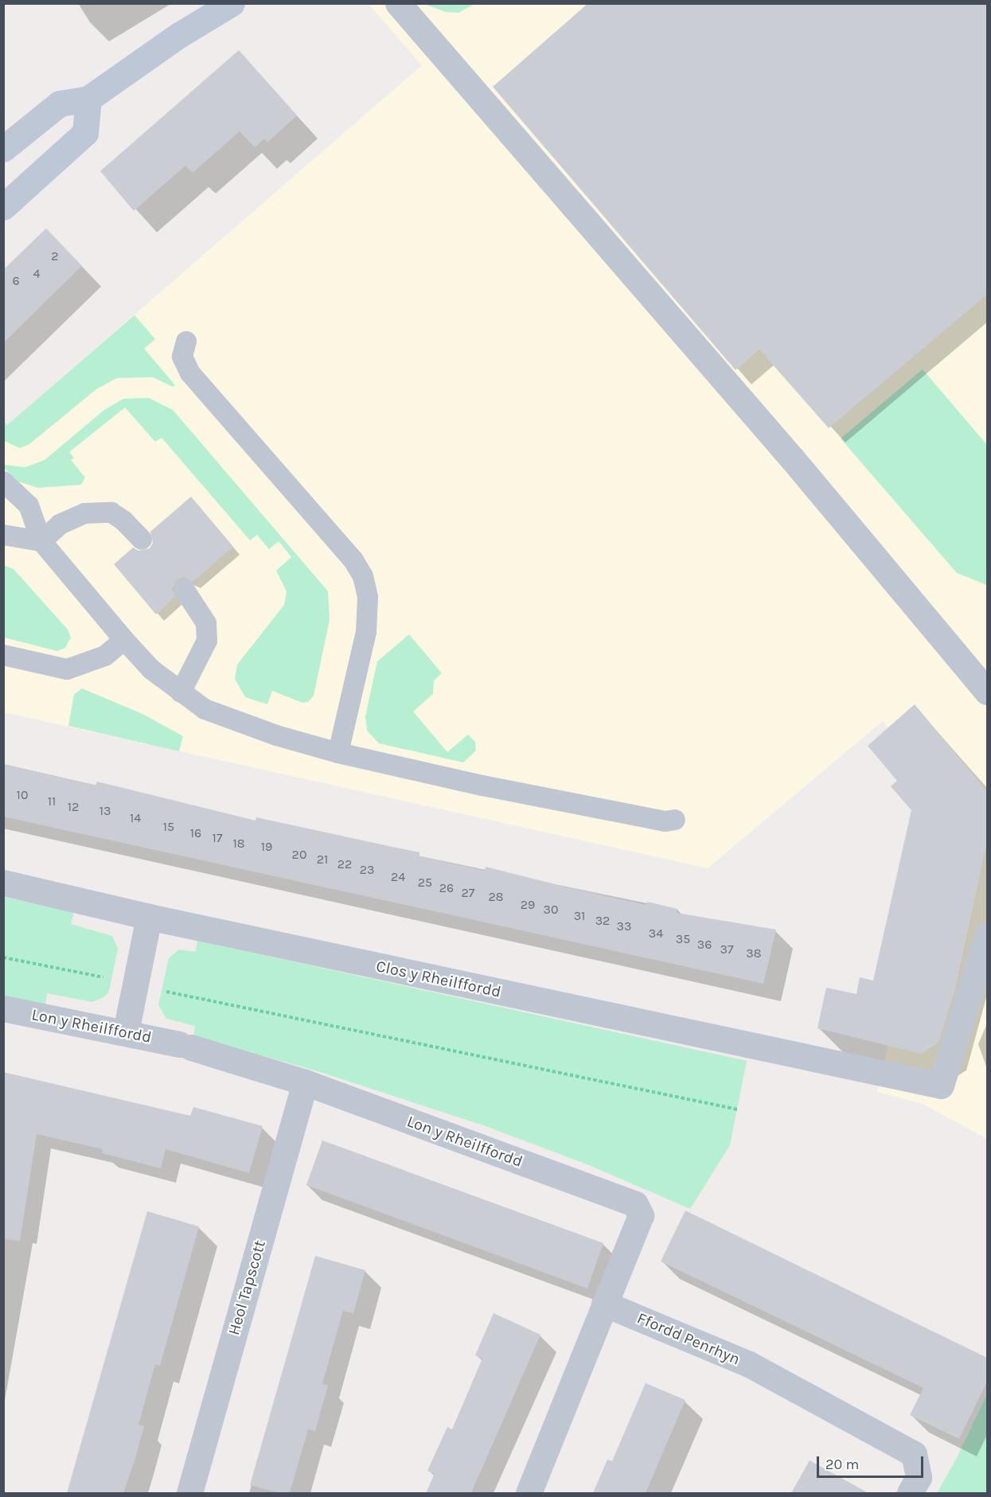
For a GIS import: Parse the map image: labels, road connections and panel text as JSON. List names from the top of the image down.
{
  "streets": {
    "street": [
      "Clos y Rheilffordd",
      "Lon y Rheilffordd",
      "Heol Tapscott",
      "Ffordd Penrhyn"
    ]
  },
  "crossings": [
    ["Lon y Rheilffordd", "Heol Tapscott"],
    ["Lon y Rheilffordd", "Ffordd Penrhyn"]
  ],
  "house_numbers": [
    "2",
    "4",
    "6",
    "10",
    "11",
    "12",
    "13",
    "14",
    "15",
    "16",
    "17",
    "18",
    "19",
    "20",
    "21",
    "22",
    "23",
    "24",
    "25",
    "26",
    "27",
    "28",
    "29",
    "30",
    "31",
    "32",
    "33",
    "34",
    "35",
    "36",
    "37",
    "38"
  ],
  "scale_bar": "20 m"
}
